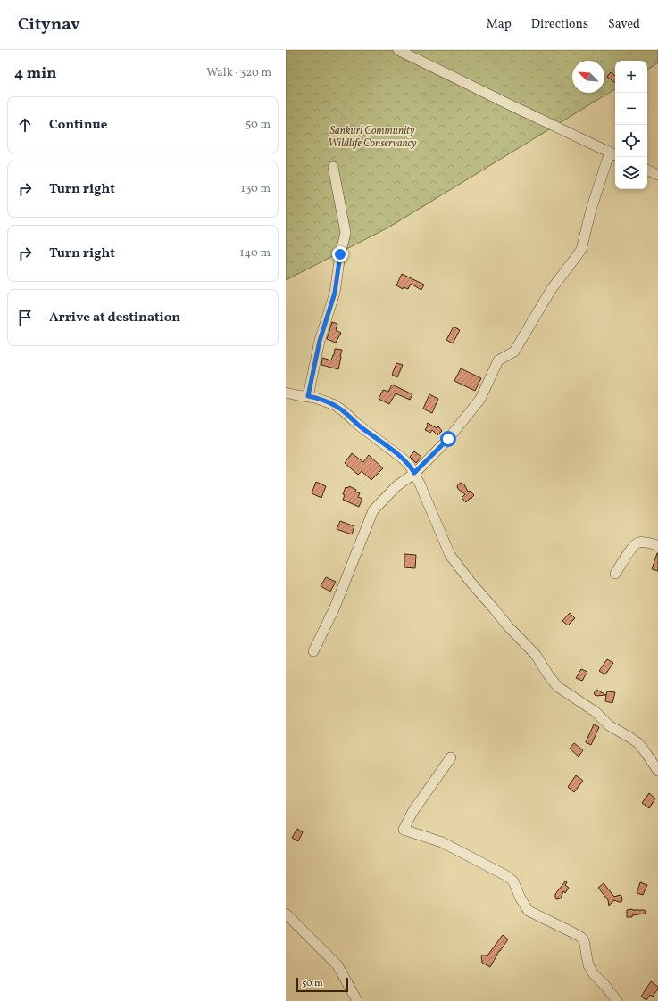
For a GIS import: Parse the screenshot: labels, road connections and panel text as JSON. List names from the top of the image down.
{
  "parks": ["Sankuri Community Wildlife Conservancy"],
  "scale_bar": "50 m",
  "north": "top left",
  "page": {
    "header": "Citynav",
    "nav": ["Map", "Directions", "Saved"],
    "heading": ["4 min", "Walk · 320 m"],
    "map_buttons": ["+", "−"],
    "list": [
      ["Continue", "50 m"],
      ["Turn right", "130 m"],
      ["Turn right", "140 m"],
      "Arrive at destination"
    ],
    "scale": "50 m"
  }
}
